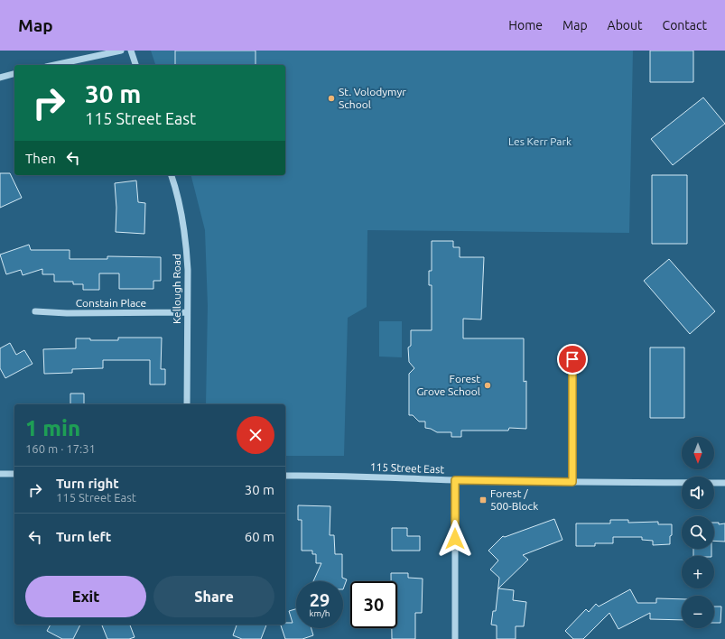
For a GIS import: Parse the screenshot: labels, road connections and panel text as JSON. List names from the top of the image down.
{
  "streets": {
    "street": ["Kellough Road", "Constain Place", "115 Street East"]
  },
  "crossings": [
    ["Kellough Road", "Constain Place"]
  ],
  "parks": ["Les Kerr Park"],
  "places": {
    "other": ["St. Volodymyr School", "Forest Grove School"],
    "transit": ["Forest / 500-Block"]
  },
  "north": "bottom",
  "page": {
    "header": "Map",
    "nav": [
      "Home",
      "Map",
      "About",
      "Contact"
    ],
    "turn": ["30 m", "115 Street East"],
    "then": "Then",
    "heading": ["1 min", "160 m · 17:31"],
    "map_buttons": ["+", "−"],
    "list": [
      {
        "name": "Turn right",
        "note": "115 Street East",
        "value": "30 m"
      },
      {
        "name": "Turn left",
        "value": "60 m"
      }
    ],
    "buttons": ["Exit", "Share"],
    "speed": "29 km/h",
    "limit": "30"
  }
}
